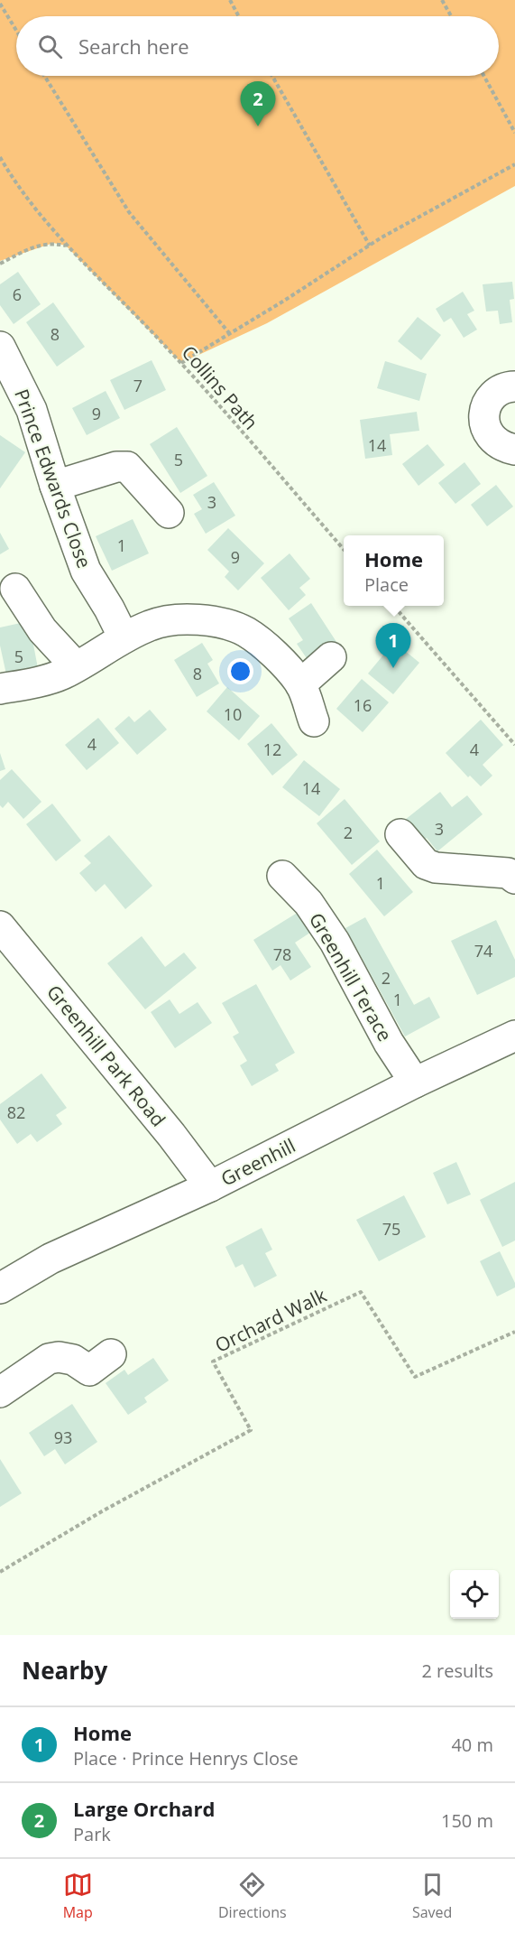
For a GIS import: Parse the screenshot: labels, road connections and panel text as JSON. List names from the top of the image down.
{
  "streets": {
    "street": [
      "Prince Edwards Close",
      "Greenhill Terace",
      "Greenhill Park Road",
      "Greenhill"
    ],
    "path": ["Collins Path", "Orchard Walk"]
  },
  "crossings": [
    ["Greenhill Terace", "Greenhill"],
    ["Greenhill Park Road", "Greenhill"]
  ],
  "house_numbers": [
    "6",
    "8",
    "7",
    "9",
    "14",
    "5",
    "3",
    "1",
    "9",
    "5",
    "8",
    "16",
    "10",
    "4",
    "12",
    "4",
    "14",
    "3",
    "2",
    "1",
    "74",
    "78",
    "2",
    "1",
    "82",
    "75",
    "93"
  ],
  "page": {
    "search": "Search here",
    "pins": ["2", "1"],
    "popup": ["Home", "Place"],
    "heading": ["Nearby", "2 results"],
    "list": [
      {
        "mark": "1",
        "name": "Home",
        "note": "Place · Prince Henrys Close",
        "value": "40 m"
      },
      {
        "mark": "2",
        "name": "Large Orchard",
        "note": "Park",
        "value": "150 m"
      }
    ],
    "nav": ["Map", "Directions", "Saved"]
  }
}
